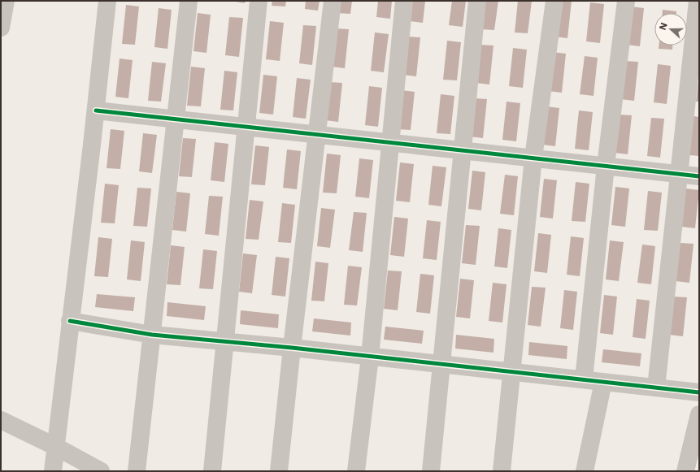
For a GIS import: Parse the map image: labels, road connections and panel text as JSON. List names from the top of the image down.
{
  "north": "left"
}
